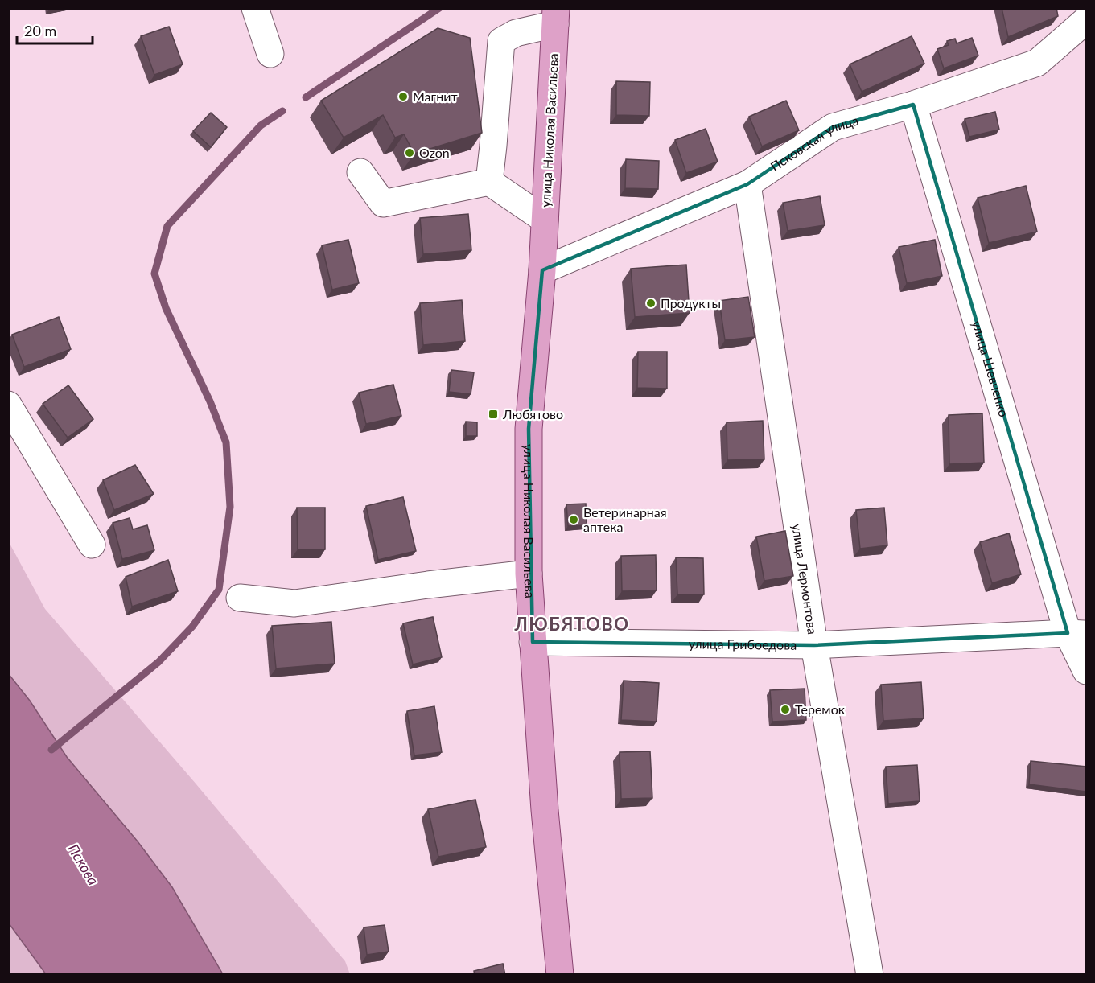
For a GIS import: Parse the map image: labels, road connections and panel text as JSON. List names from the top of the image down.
{
  "streets": {
    "main road": ["улица Николая Васильева"],
    "street": [
      "Псковская улица",
      "улица Шевченко",
      "улица Лермонтова",
      "улица Грибоедова"
    ]
  },
  "crossings": [
    ["улица Николая Васильева", "Псковская улица"],
    ["улица Николая Васильева", "улица Грибоедова"],
    ["Псковская улица", "улица Шевченко"],
    ["Псковская улица", "улица Лермонтова"],
    ["улица Шевченко", "улица Грибоедова"],
    ["улица Лермонтова", "улица Грибоедова"]
  ],
  "districts": ["ЛЮБЯТОВО"],
  "water": ["Пскова"],
  "places": {
    "other": [
      "Магнит",
      "Ozon",
      "Продукты",
      "Ветеринарная аптека",
      "Теремок"
    ],
    "transit": ["Любятово"]
  },
  "scale_bar": "20 m"
}
